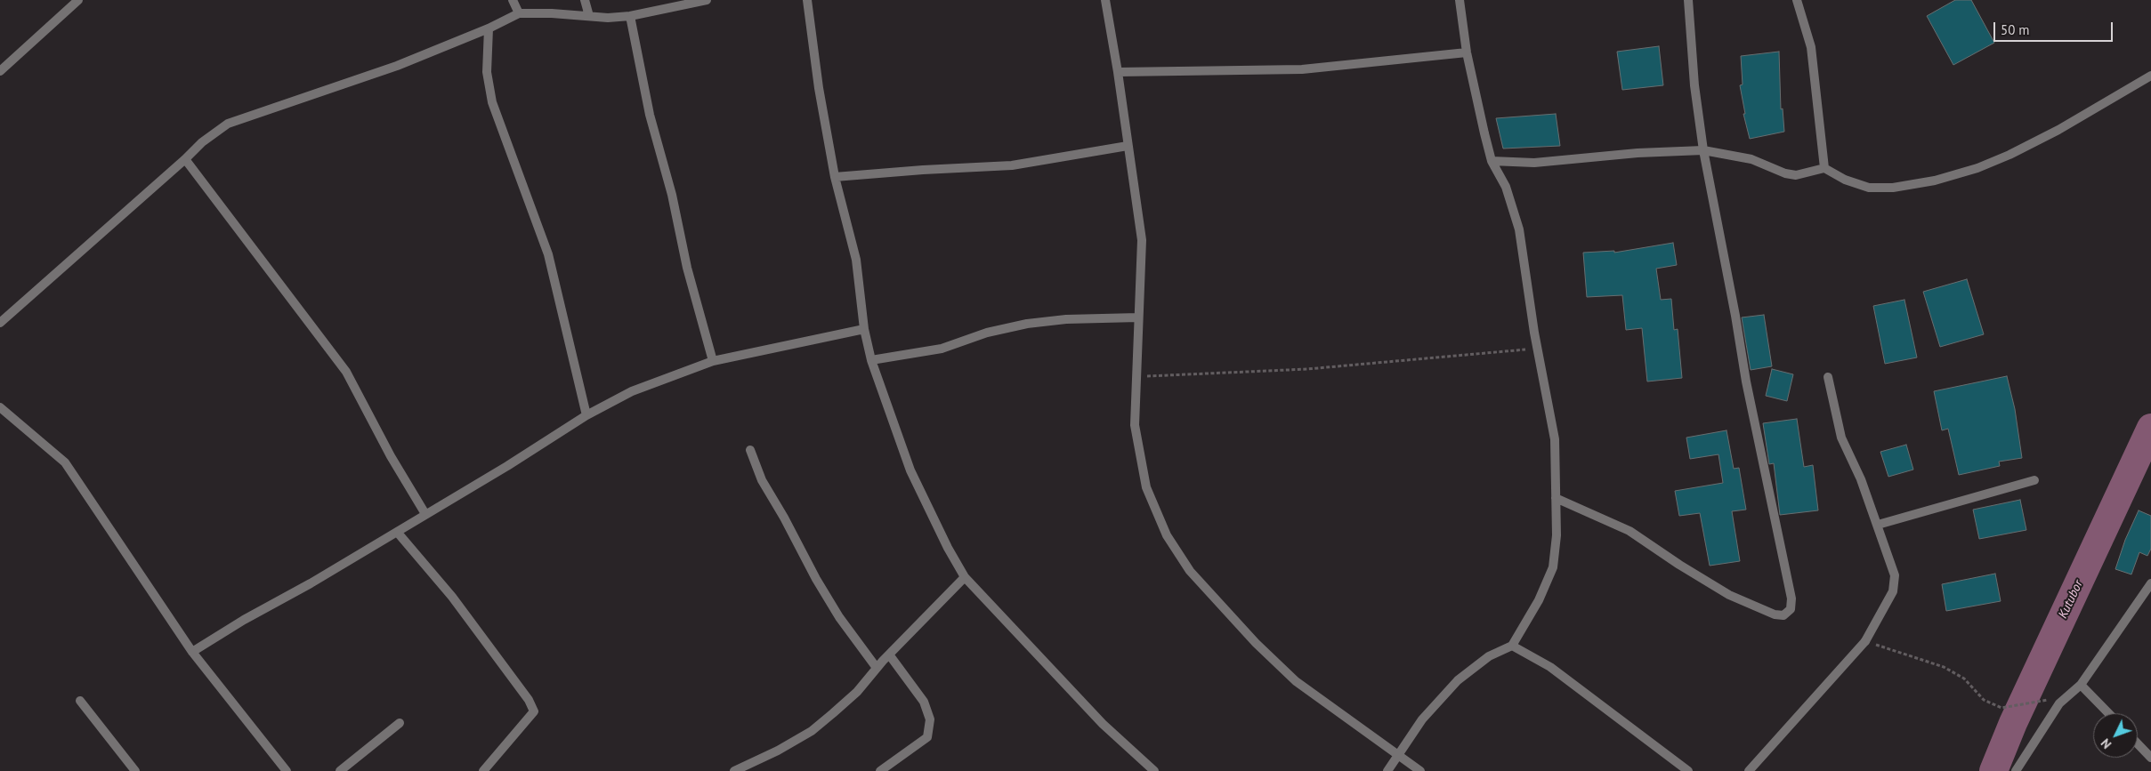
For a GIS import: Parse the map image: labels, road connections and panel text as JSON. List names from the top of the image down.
{
  "water": ["Kutubor"],
  "scale_bar": "50 m",
  "north": "bottom left"
}
